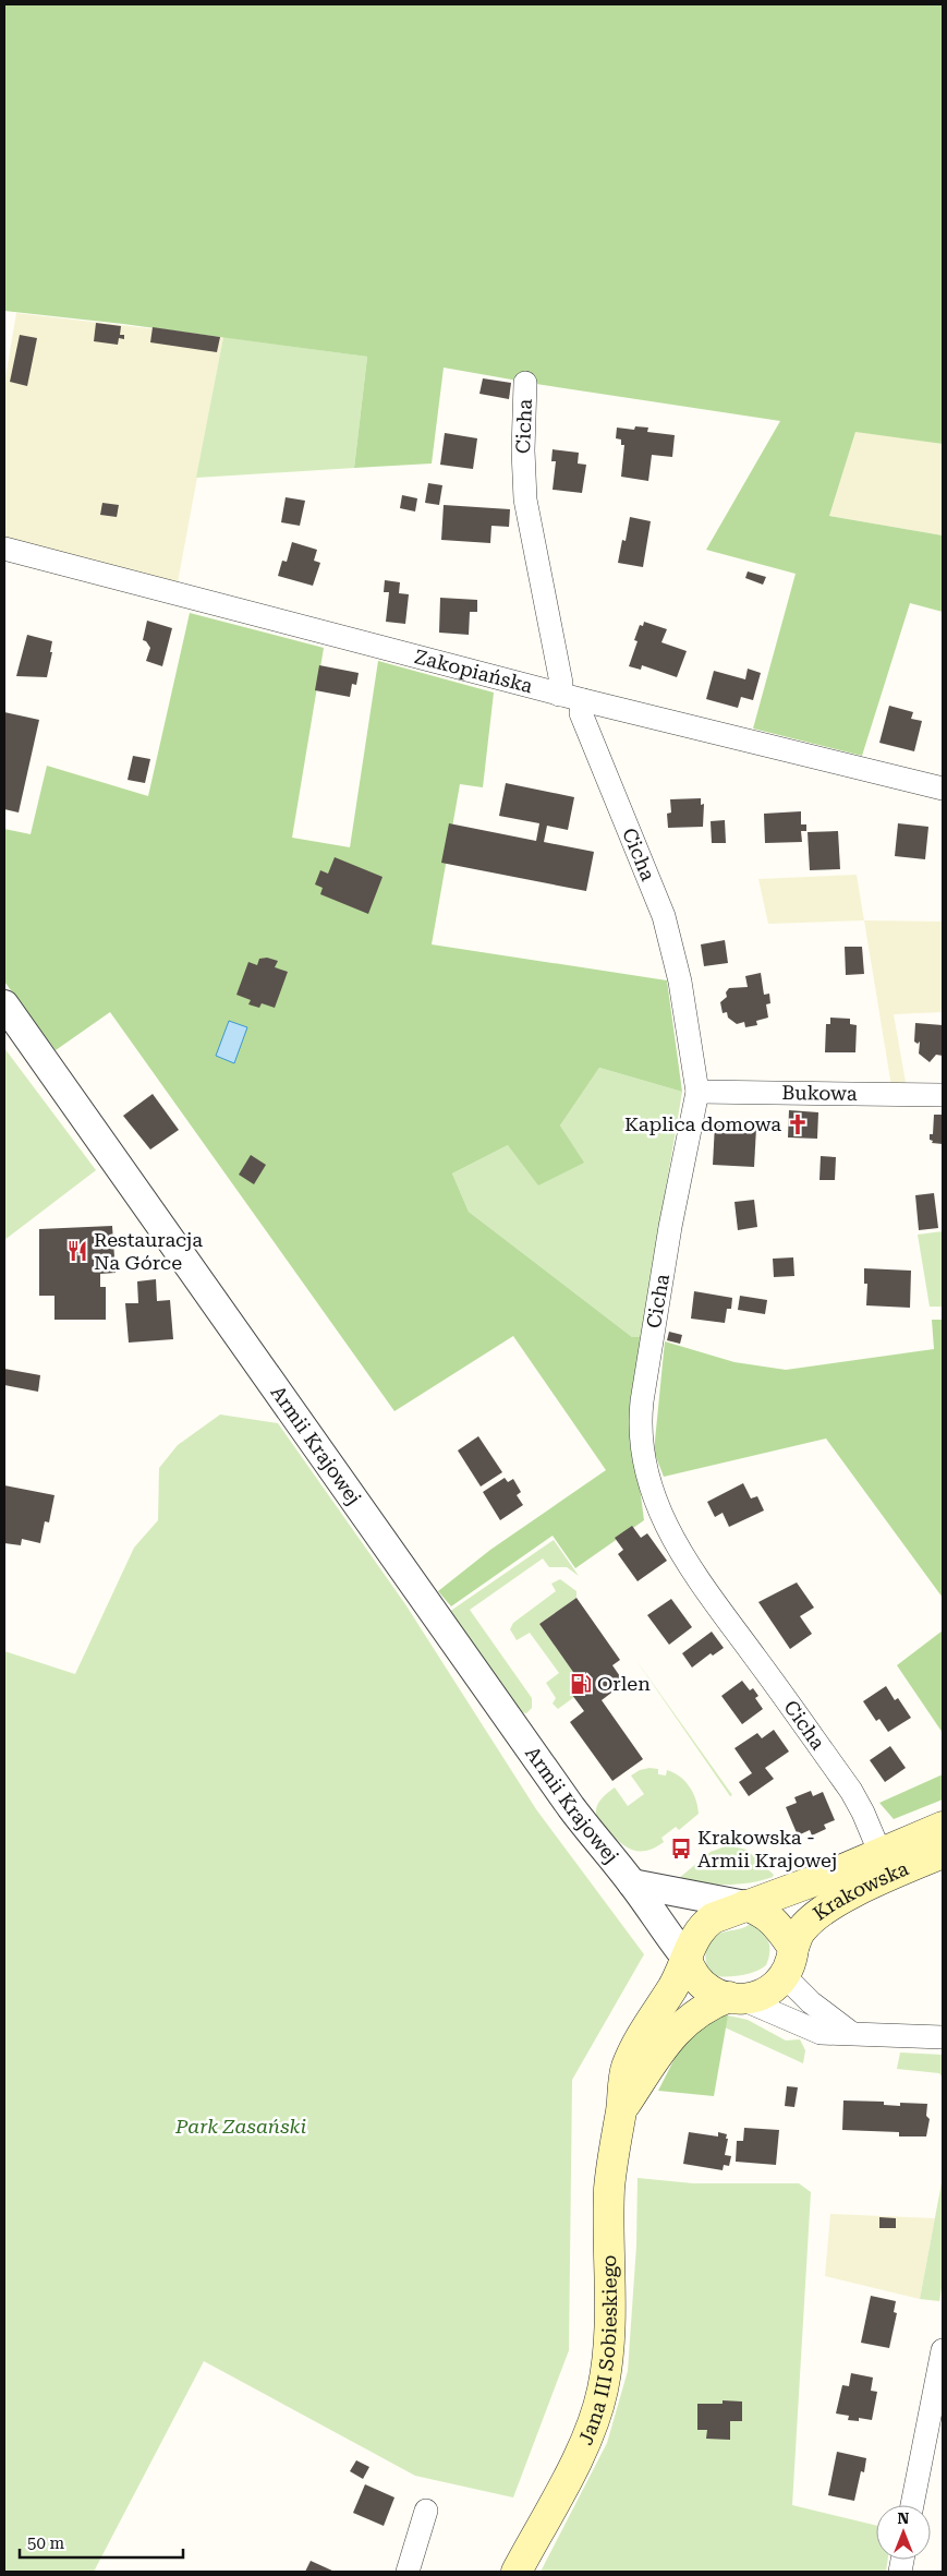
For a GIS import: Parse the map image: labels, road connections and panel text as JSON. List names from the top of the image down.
{
  "streets": {
    "main road": ["Krakowska", "Jana III Sobieskiego"],
    "street": [
      "Cicha",
      "Zakopiańska",
      "Bukowa",
      "Armii Krajowej"
    ]
  },
  "crossings": [
    ["Cicha", "Zakopiańska"],
    ["Cicha", "Bukowa"],
    ["Cicha", "Krakowska"],
    ["Armii Krajowej", "Krakowska"],
    ["Armii Krajowej", "Jana III Sobieskiego"],
    ["Krakowska", "Jana III Sobieskiego"]
  ],
  "parks": ["Park Zasański"],
  "places": {
    "church": ["Kaplica domowa"],
    "restaurant": ["Restauracja Na Górce"],
    "fuel station": ["Orlen"],
    "bus stop": ["Krakowska - Armii Krajowej"]
  },
  "scale_bar": "50 m",
  "north": "top"
}
